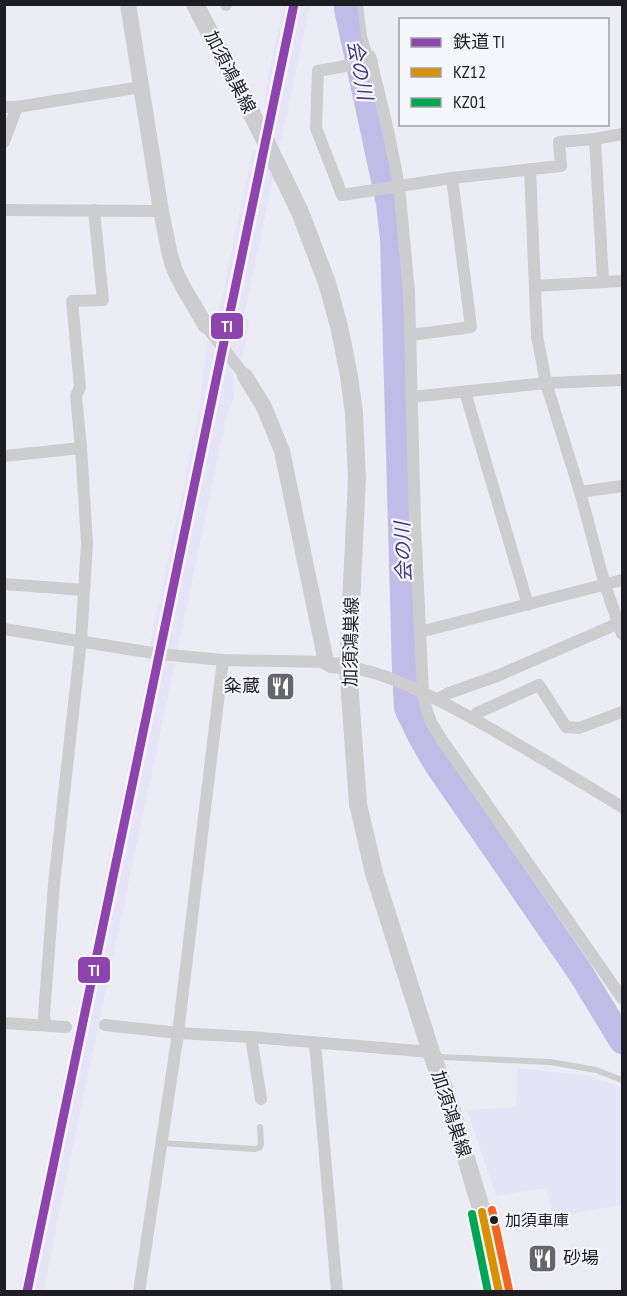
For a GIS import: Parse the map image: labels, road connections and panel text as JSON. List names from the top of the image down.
{
  "streets": {
    "main road": ["加須鴻巣線"]
  },
  "water": ["会の川"],
  "places": {
    "restaurant": ["粂蔵", "砂場"],
    "other": ["加須車庫"]
  },
  "lines": ["rail line TI", "transit line KZ12", "transit line KZ01"],
  "legend": ["鉄道 TI", "KZ12", "KZ01"]
}
